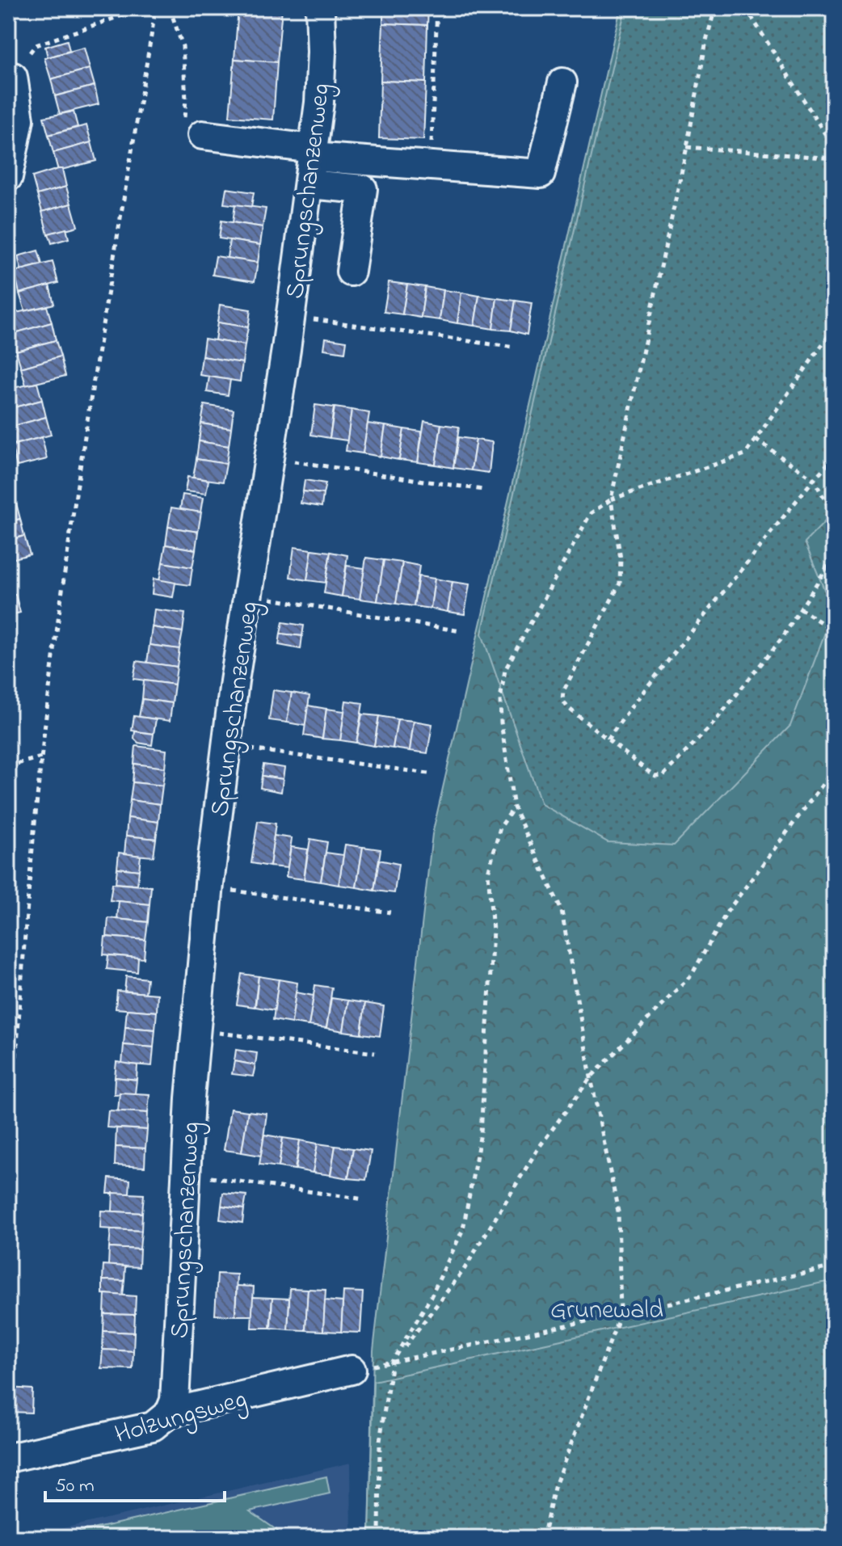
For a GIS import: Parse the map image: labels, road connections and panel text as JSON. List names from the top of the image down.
{
  "streets": {
    "street": ["Sprungschanzenweg", "Holzungsweg"]
  },
  "crossings": [
    ["Sprungschanzenweg", "Holzungsweg"]
  ],
  "parks": ["Grunewald"],
  "scale_bar": "50 m"
}
